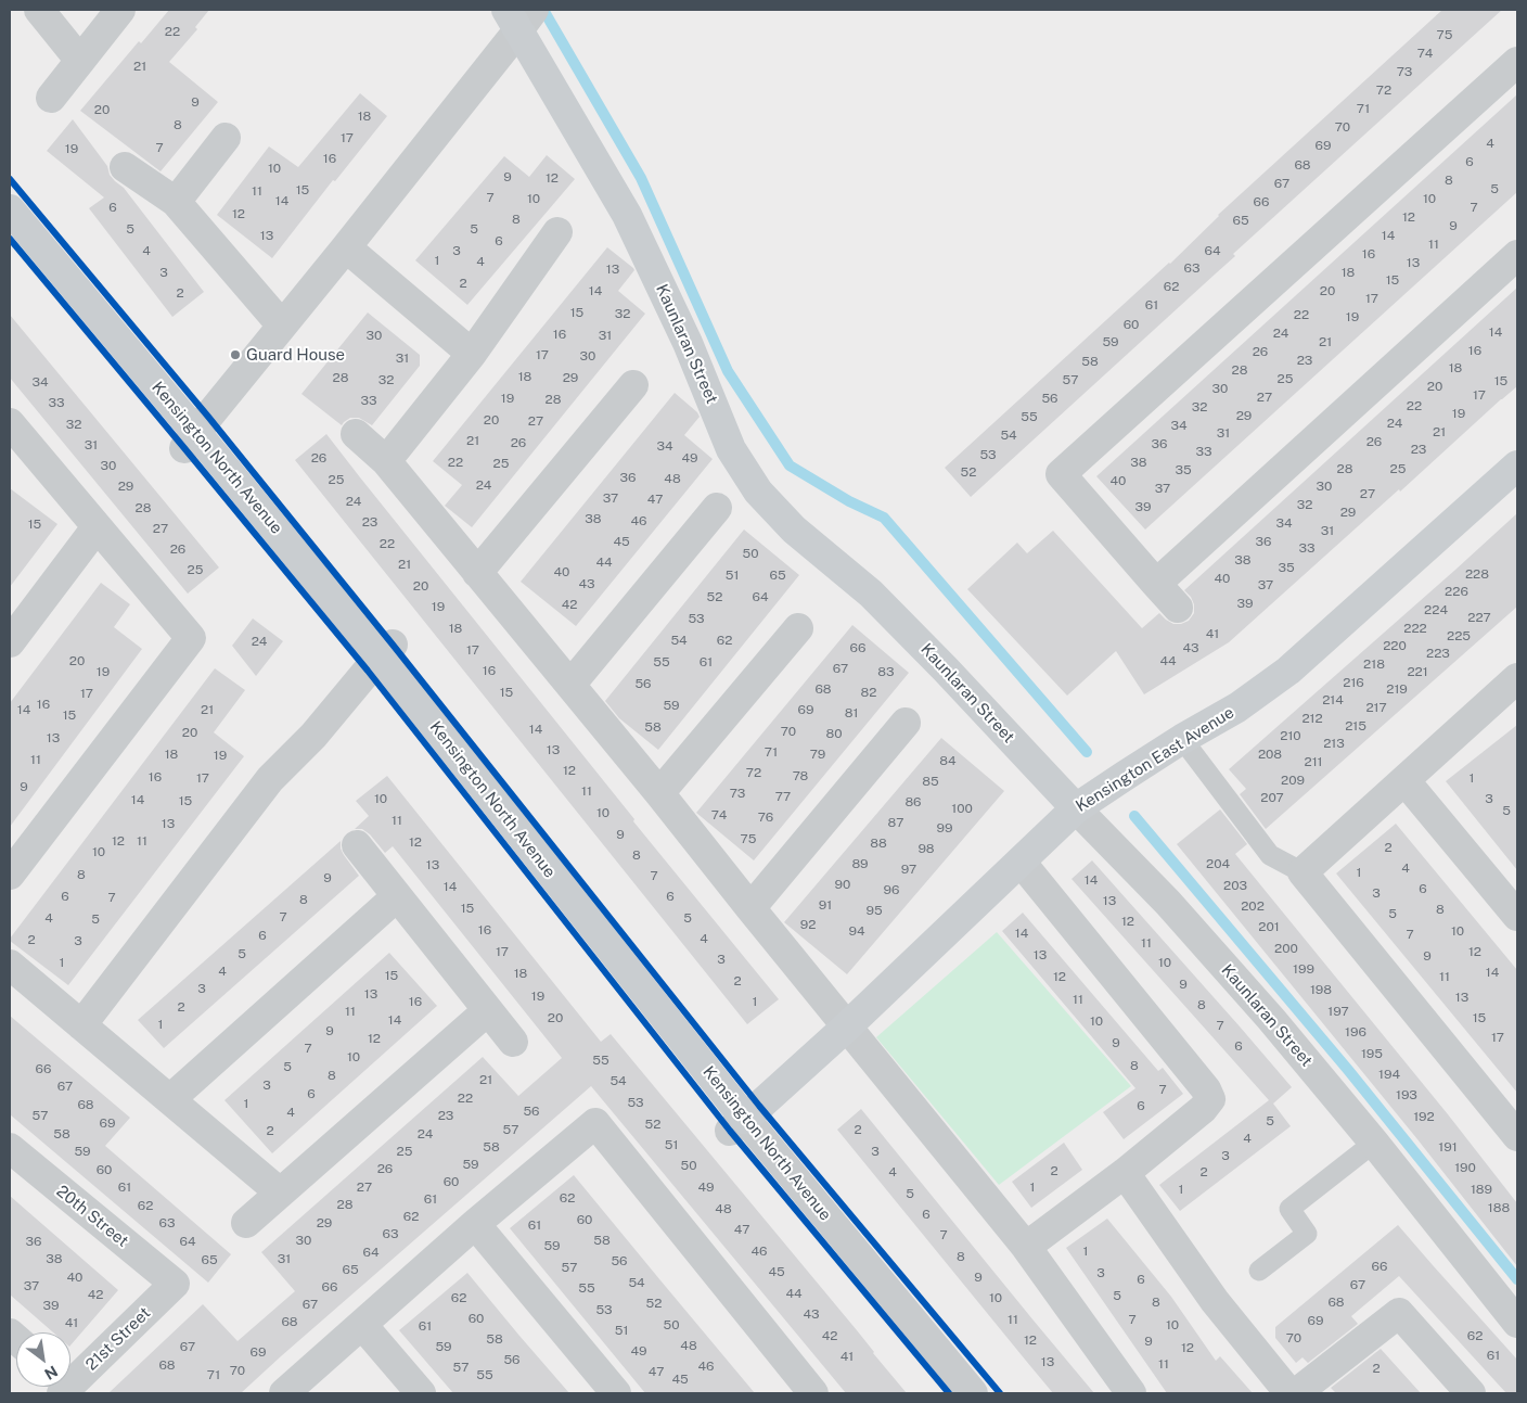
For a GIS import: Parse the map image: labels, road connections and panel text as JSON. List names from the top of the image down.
{
  "streets": {
    "street": [
      "Kaunlaran Street",
      "Kensington North Avenue",
      "Kensington East Avenue",
      "20th Street",
      "21st Street"
    ]
  },
  "crossings": [
    ["Kaunlaran Street", "Kensington East Avenue"],
    ["Kensington North Avenue", "Kensington East Avenue"],
    ["20th Street", "21st Street"]
  ],
  "places": ["Guard House"],
  "house_numbers": [
    "22",
    "75",
    "74",
    "21",
    "73",
    "72",
    "9",
    "71",
    "20",
    "18",
    "8",
    "70",
    "17",
    "4",
    "69",
    "7",
    "19",
    "16",
    "6",
    "68",
    "10",
    "9",
    "12",
    "8",
    "67",
    "5",
    "15",
    "11",
    "7",
    "10",
    "10",
    "14",
    "66",
    "6",
    "7",
    "12",
    "12",
    "8",
    "65",
    "9",
    "5",
    "5",
    "13",
    "14",
    "6",
    "11",
    "4",
    "3",
    "64",
    "16",
    "1",
    "4",
    "13",
    "63",
    "13",
    "3",
    "18",
    "15",
    "2",
    "62",
    "14",
    "20",
    "2",
    "17",
    "61",
    "15",
    "32",
    "22",
    "19",
    "60",
    "14",
    "24",
    "16",
    "30",
    "31",
    "59",
    "21",
    "16",
    "26",
    "17",
    "30",
    "31",
    "23",
    "58",
    "18",
    "28",
    "18",
    "28",
    "29",
    "25",
    "32",
    "57",
    "15",
    "34",
    "20",
    "30",
    "17",
    "27",
    "19",
    "56",
    "28",
    "33",
    "33",
    "22",
    "32",
    "19",
    "29",
    "55",
    "20",
    "27",
    "24",
    "32",
    "34",
    "21",
    "31",
    "54",
    "21",
    "26",
    "26",
    "36",
    "31",
    "34",
    "23",
    "33",
    "53",
    "26",
    "49",
    "22",
    "38",
    "25",
    "30",
    "28",
    "25",
    "35",
    "52",
    "36",
    "48",
    "25",
    "40",
    "24",
    "29",
    "30",
    "37",
    "27",
    "37",
    "47",
    "24",
    "32",
    "39",
    "28",
    "29",
    "38",
    "46",
    "23",
    "34",
    "15",
    "27",
    "31",
    "45",
    "36",
    "22",
    "33",
    "26",
    "50",
    "38",
    "44",
    "21",
    "35",
    "25",
    "40",
    "228",
    "51",
    "65",
    "40",
    "43",
    "37",
    "20",
    "226",
    "52",
    "64",
    "39",
    "42",
    "19",
    "224",
    "227",
    "53",
    "18",
    "222",
    "41",
    "225",
    "54",
    "62",
    "24",
    "220",
    "66",
    "43",
    "17",
    "223",
    "20",
    "44",
    "55",
    "61",
    "218",
    "67",
    "16",
    "19",
    "83",
    "221",
    "216",
    "56",
    "68",
    "219",
    "15",
    "82",
    "17",
    "214",
    "16",
    "59",
    "217",
    "14",
    "21",
    "69",
    "81",
    "15",
    "212",
    "215",
    "58",
    "14",
    "70",
    "20",
    "80",
    "210",
    "13",
    "213",
    "13",
    "71",
    "18",
    "79",
    "208",
    "19",
    "11",
    "84",
    "211",
    "12",
    "72",
    "78",
    "16",
    "17",
    "1",
    "209",
    "85",
    "9",
    "11",
    "73",
    "77",
    "207",
    "10",
    "3",
    "14",
    "15",
    "86",
    "100",
    "5",
    "10",
    "74",
    "76",
    "11",
    "87",
    "13",
    "99",
    "9",
    "75",
    "12",
    "11",
    "12",
    "88",
    "2",
    "98",
    "10",
    "8",
    "89",
    "204",
    "13",
    "4",
    "97",
    "1",
    "8",
    "7",
    "9",
    "14",
    "90",
    "203",
    "14",
    "6",
    "96",
    "3",
    "6",
    "6",
    "7",
    "8",
    "13",
    "91",
    "202",
    "15",
    "8",
    "95",
    "5",
    "7",
    "4",
    "5",
    "5",
    "12",
    "92",
    "201",
    "16",
    "94",
    "10",
    "14",
    "7",
    "6",
    "4",
    "2",
    "3",
    "11",
    "200",
    "17",
    "12",
    "5",
    "13",
    "9",
    "3",
    "1",
    "10",
    "199",
    "4",
    "14",
    "18",
    "15",
    "12",
    "11",
    "2",
    "9",
    "3",
    "198",
    "13",
    "19",
    "13",
    "11",
    "16",
    "1",
    "8",
    "2",
    "11",
    "197",
    "20",
    "15",
    "14",
    "10",
    "1",
    "7",
    "9",
    "196",
    "17",
    "12",
    "9",
    "6",
    "7",
    "195",
    "10",
    "55",
    "8",
    "5",
    "66",
    "194",
    "8",
    "21",
    "54",
    "3",
    "67",
    "7",
    "6",
    "193",
    "22",
    "53",
    "1",
    "68",
    "6",
    "56",
    "4",
    "57",
    "23",
    "192",
    "5",
    "69",
    "52",
    "57",
    "2",
    "2",
    "58",
    "24",
    "4",
    "51",
    "58",
    "191",
    "59",
    "25",
    "3",
    "3",
    "59",
    "50",
    "190",
    "26",
    "60",
    "2",
    "4",
    "2",
    "60",
    "61",
    "27",
    "49",
    "1",
    "1",
    "189",
    "5",
    "62",
    "61",
    "28",
    "62",
    "188",
    "48",
    "6",
    "62",
    "60",
    "63",
    "29",
    "61",
    "47",
    "63",
    "7",
    "30",
    "58",
    "36",
    "64",
    "59",
    "46",
    "1",
    "64",
    "8",
    "38",
    "31",
    "65",
    "56",
    "66",
    "57",
    "65",
    "45",
    "3",
    "40",
    "9",
    "6",
    "54",
    "67",
    "37",
    "66",
    "55",
    "44",
    "42",
    "5",
    "62",
    "10",
    "8",
    "68",
    "52",
    "67",
    "39",
    "53",
    "43",
    "60",
    "11",
    "7",
    "69",
    "68",
    "41",
    "50",
    "10",
    "61",
    "51",
    "42",
    "62",
    "70",
    "58",
    "12",
    "9",
    "48",
    "67",
    "59",
    "12",
    "49",
    "69",
    "61",
    "41",
    "56",
    "13",
    "11",
    "68",
    "46",
    "57",
    "2",
    "70",
    "47",
    "71",
    "55",
    "45"
  ],
  "north": "bottom right"
}
